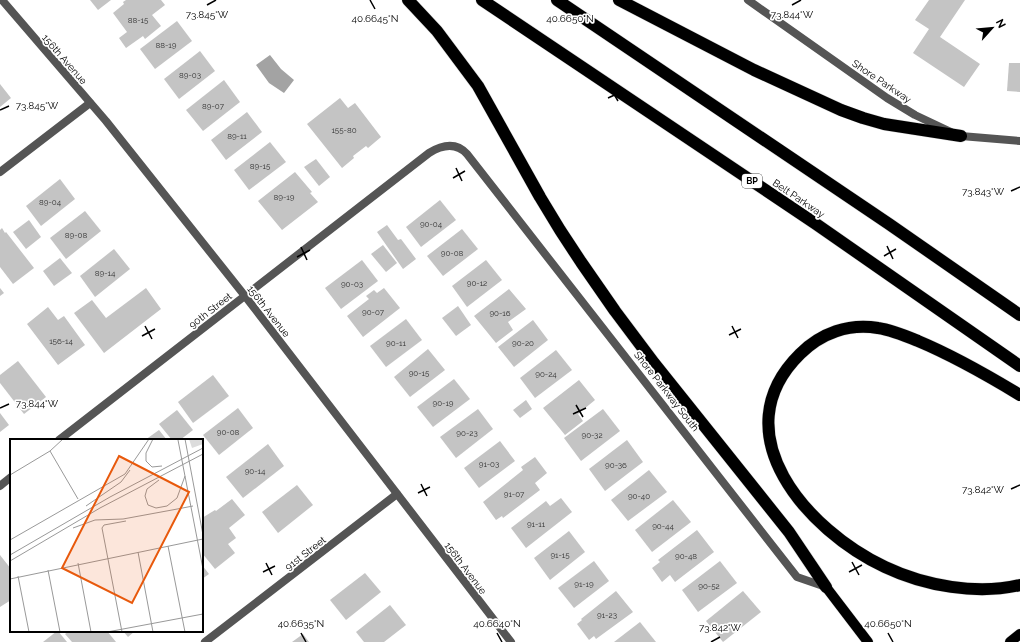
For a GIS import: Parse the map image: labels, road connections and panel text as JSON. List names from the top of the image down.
{
  "streets": {
    "highway": ["BP", "Belt Parkway"],
    "street": [
      "156th Avenue",
      "Shore Parkway",
      "90th Street",
      "Shore Parkway South",
      "91st Street"
    ]
  },
  "crossings": [
    ["156th Avenue", "90th Street"],
    ["156th Avenue", "91st Street"],
    ["90th Street", "Shore Parkway South"]
  ],
  "house_numbers": [
    "88-15",
    "88-19",
    "89-03",
    "89-07",
    "155-80",
    "89-11",
    "89-15",
    "89-19",
    "89-04",
    "90-04",
    "89-08",
    "90-08",
    "89-14",
    "90-12",
    "90-03",
    "90-07",
    "90-16",
    "156-14",
    "90-11",
    "90-20",
    "90-15",
    "90-24",
    "90-19",
    "90-08",
    "90-23",
    "90-32",
    "91-03",
    "90-36",
    "90-14",
    "91-07",
    "90-40",
    "91-11",
    "90-44",
    "91-15",
    "90-48",
    "91-19",
    "90-52",
    "91-23"
  ],
  "north": "top right",
  "coordinates": [
    "73.845°W",
    "73.844°W",
    "40.6645°N",
    "40.6650°N",
    "73.843°W",
    "73.842°W",
    "40.6635°N",
    "40.6640°N"
  ]
}
